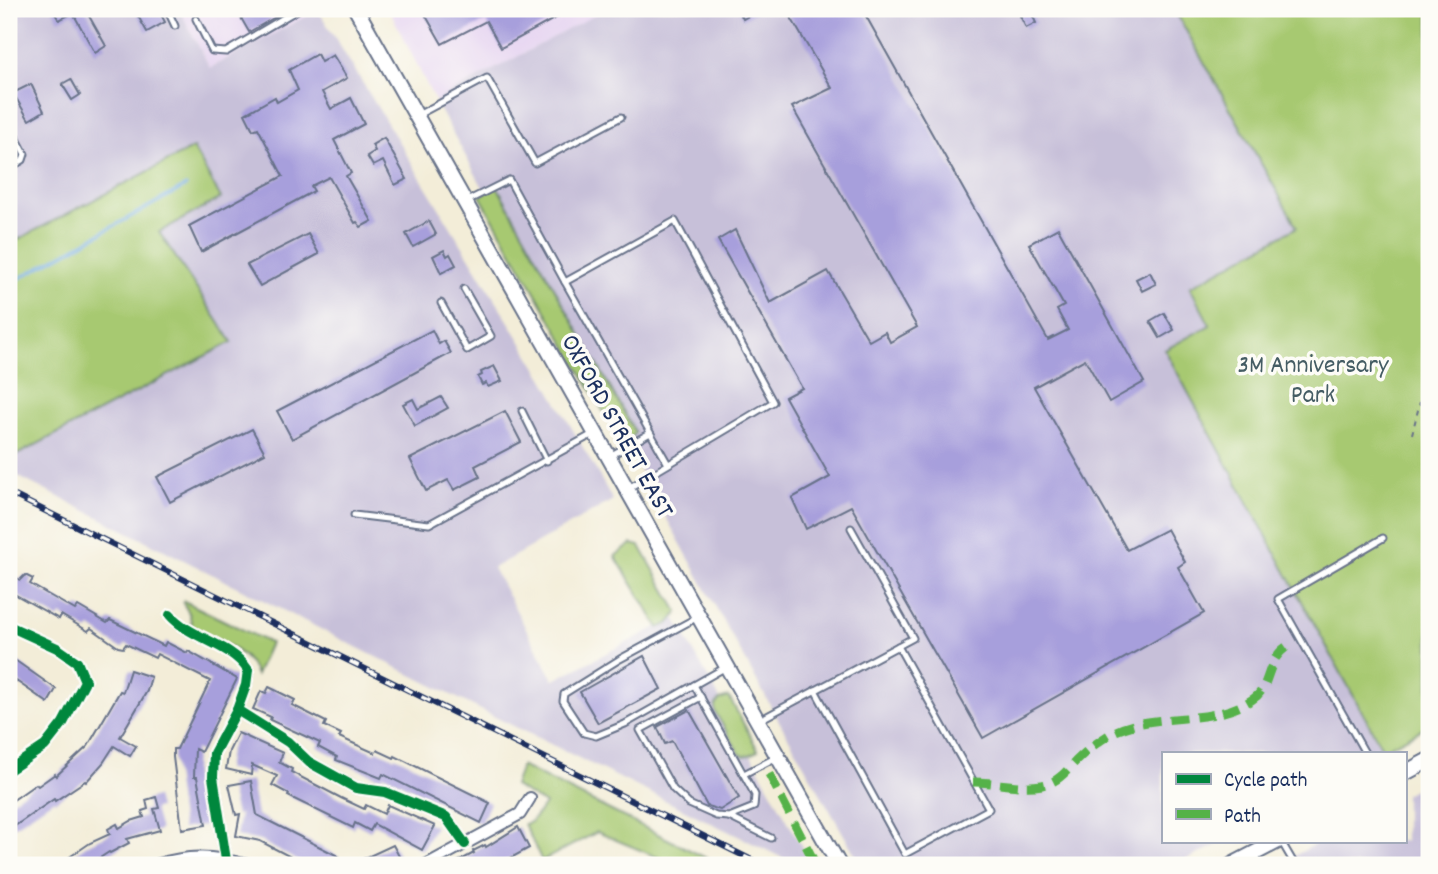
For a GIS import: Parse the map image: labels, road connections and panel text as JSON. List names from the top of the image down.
{
  "streets": {
    "main road": ["OXFORD STREET EAST"]
  },
  "parks": ["3M Anniversary Park"],
  "legend": ["Cycle path", "Path"]
}
